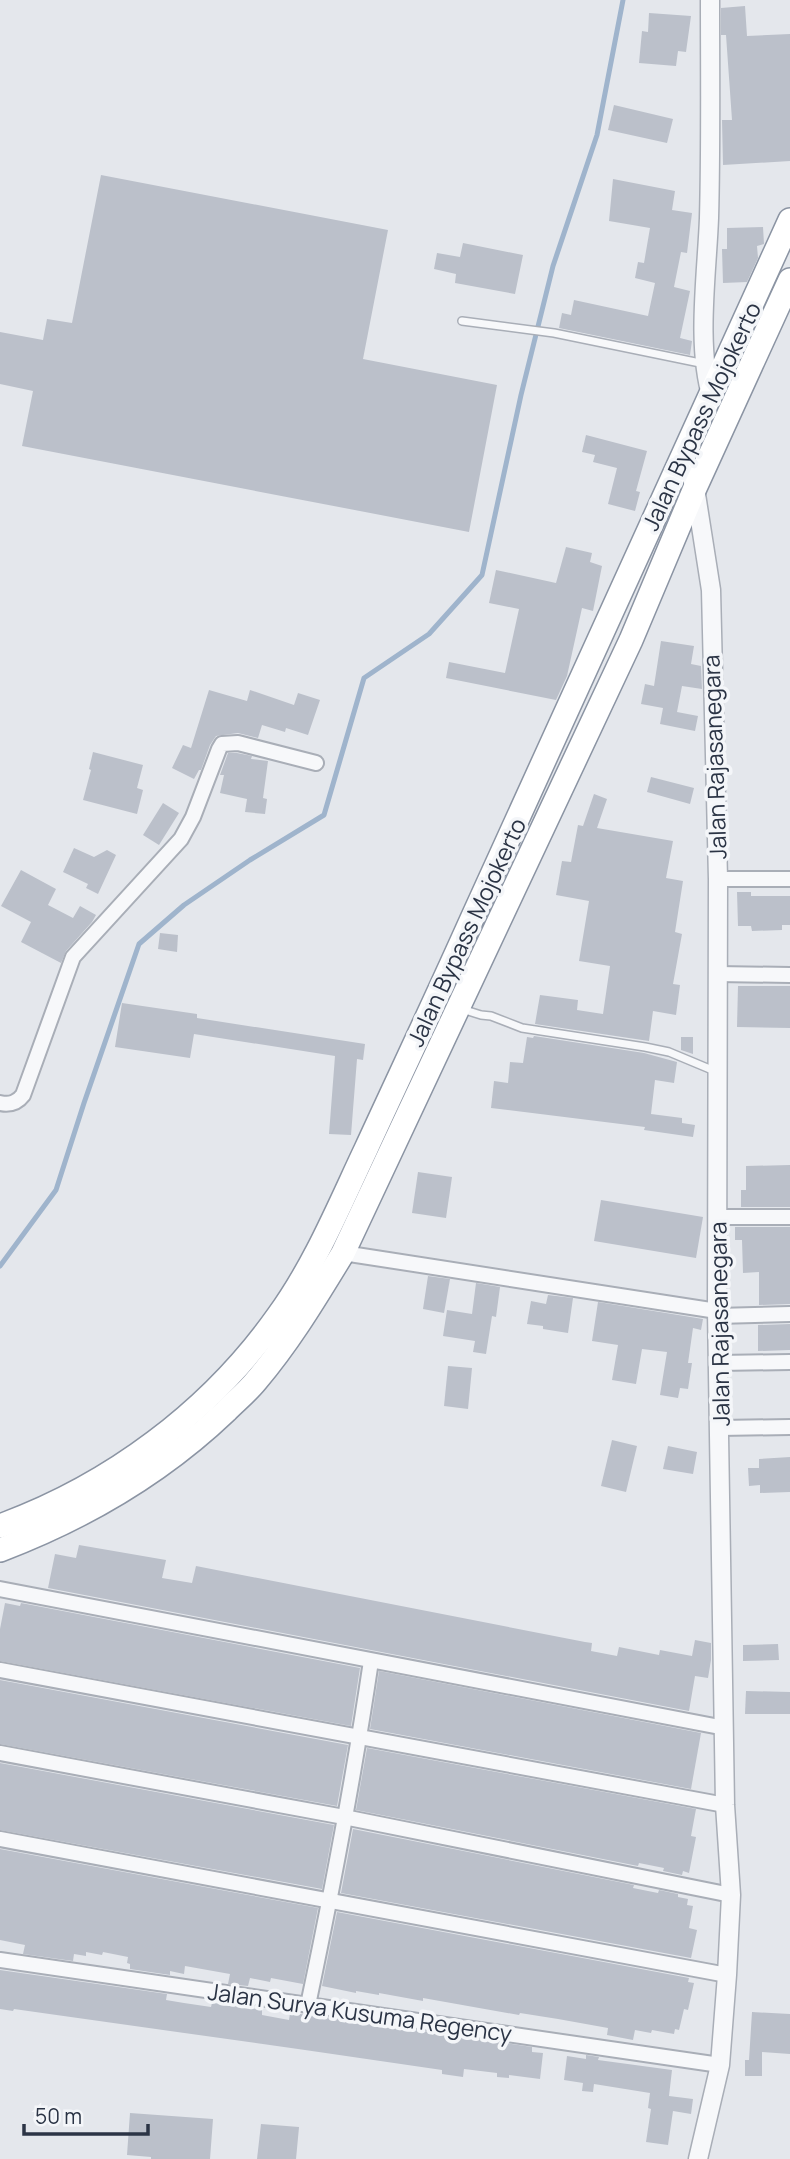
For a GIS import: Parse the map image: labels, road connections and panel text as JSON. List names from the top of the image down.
{
  "streets": {
    "highway": ["Jalan Bypass Mojokerto"],
    "street": ["Jalan Rajasanegara", "Jalan Surya Kusuma Regency"]
  },
  "crossings": [
    ["Jalan Bypass Mojokerto", "Jalan Rajasanegara"],
    ["Jalan Rajasanegara", "Jalan Surya Kusuma Regency"]
  ],
  "scale_bar": "50 m"
}
